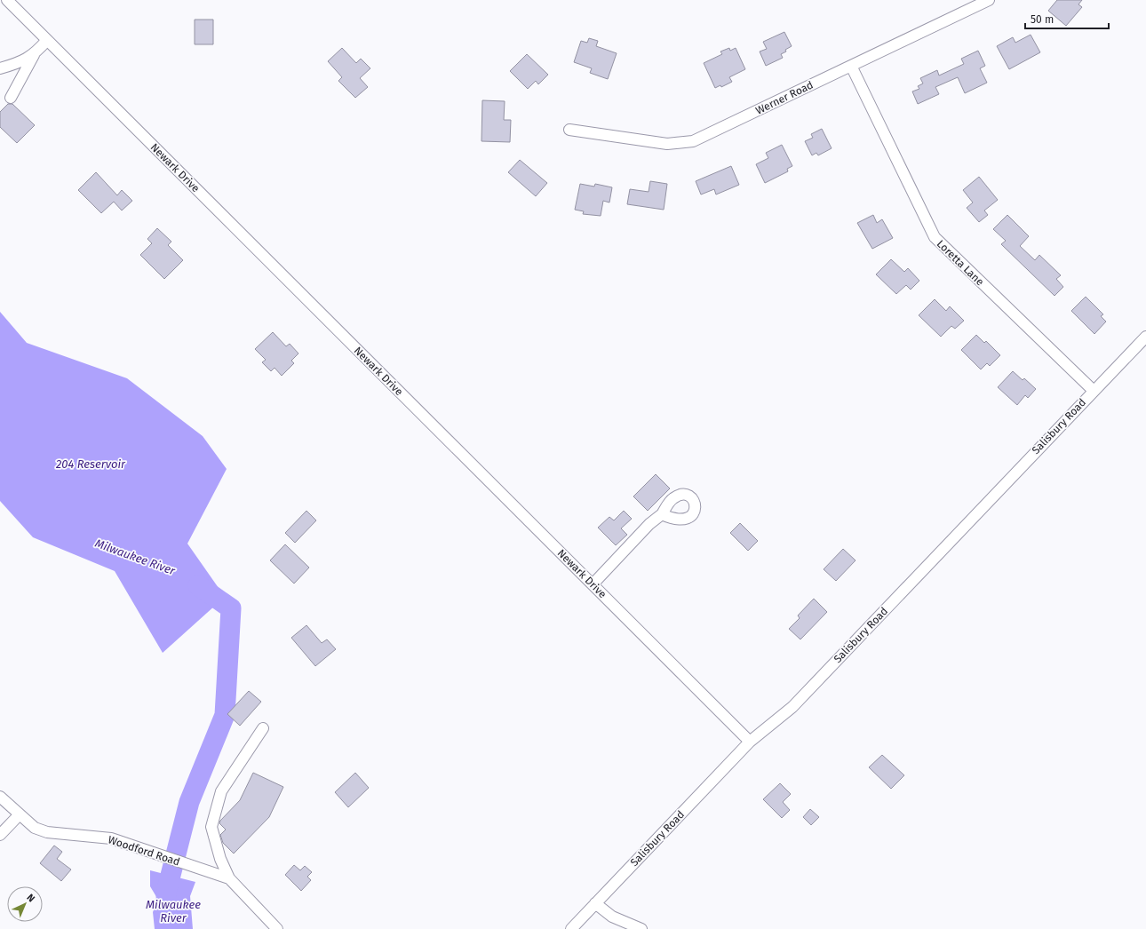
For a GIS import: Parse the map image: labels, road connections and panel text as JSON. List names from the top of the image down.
{
  "streets": {
    "street": [
      "Werner Road",
      "Newark Drive",
      "Loretta Lane",
      "Salisbury Road",
      "Woodford Road"
    ]
  },
  "crossings": [
    ["Werner Road", "Loretta Lane"],
    ["Newark Drive", "Salisbury Road"],
    ["Loretta Lane", "Salisbury Road"]
  ],
  "water": ["204 Reservoir", "Milwaukee River"],
  "scale_bar": "50 m",
  "north": "top right"
}
